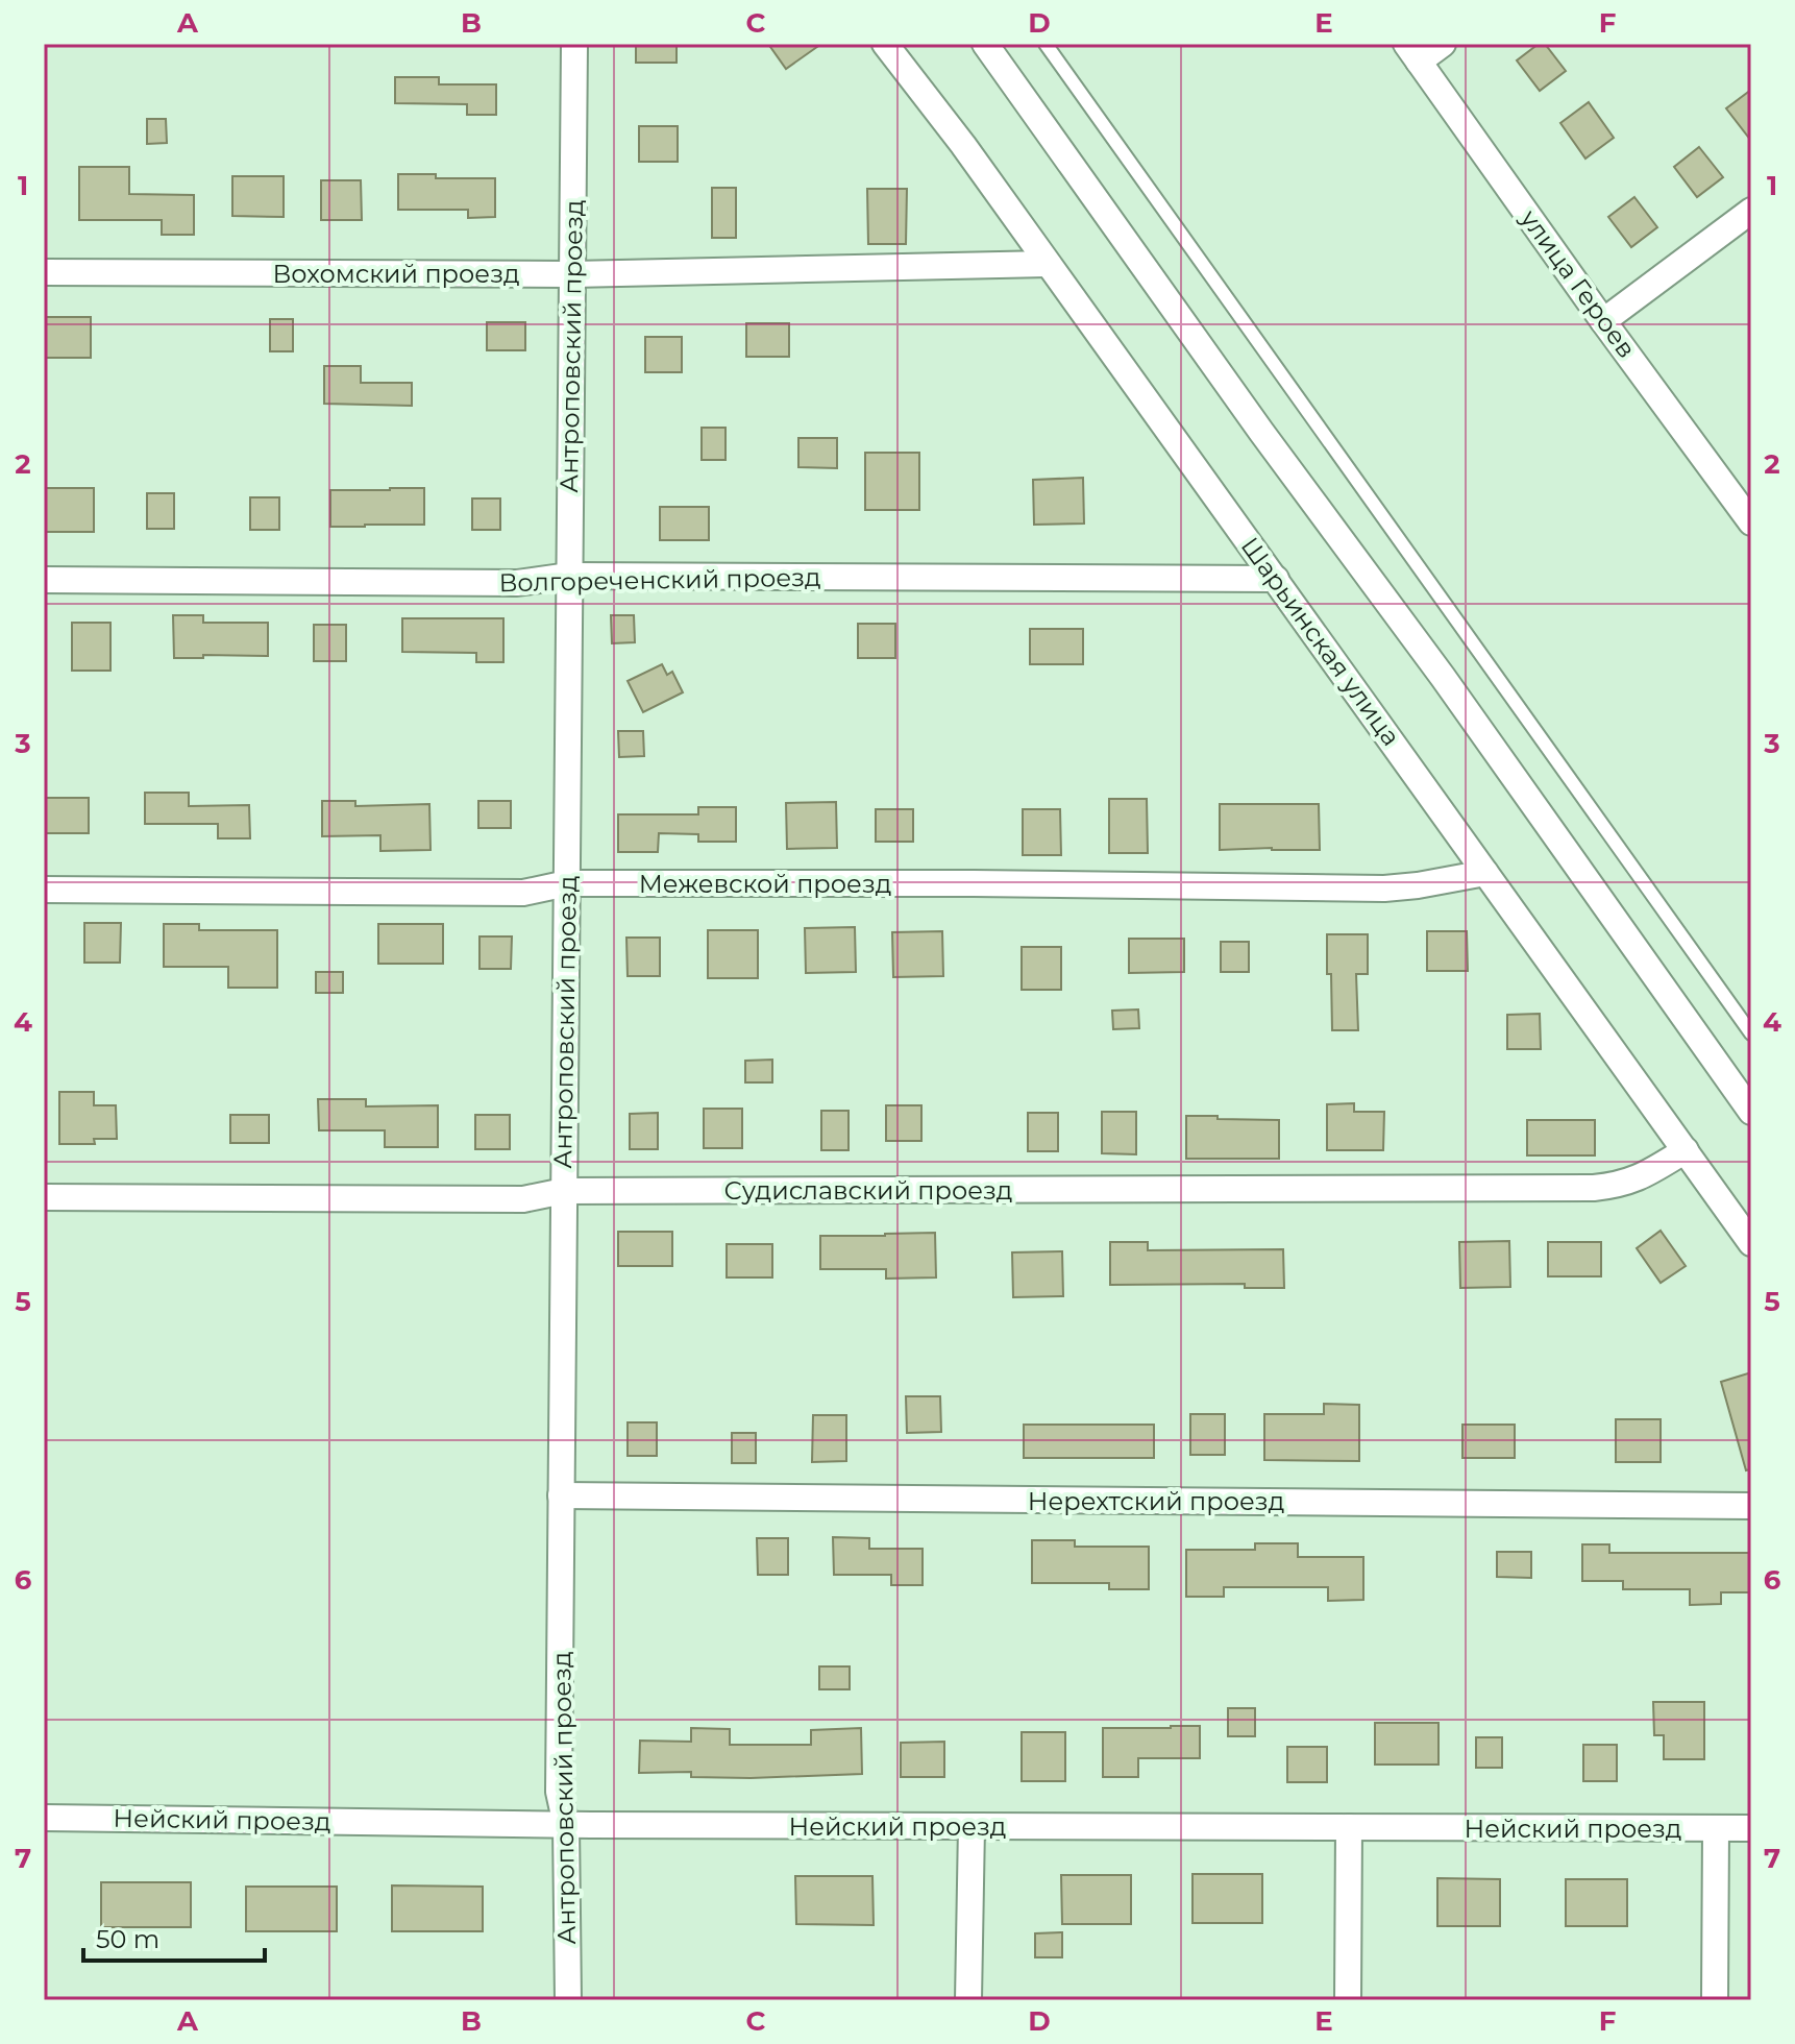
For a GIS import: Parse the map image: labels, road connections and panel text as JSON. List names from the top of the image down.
{
  "streets": {
    "street": [
      "Вохомский проезд",
      "улица Героев",
      "Антроповский проезд",
      "Волгореченский проезд",
      "Шарьинская улица",
      "Межевской проезд",
      "Судиславский проезд",
      "Нерехтский проезд",
      "Нейский проезд"
    ]
  },
  "crossings": [
    ["Вохомский проезд", "Антроповский проезд"],
    ["Вохомский проезд", "Шарьинская улица"],
    ["Антроповский проезд", "Волгореченский проезд"],
    ["Антроповский проезд", "Межевской проезд"],
    ["Антроповский проезд", "Судиславский проезд"],
    ["Антроповский проезд", "Нерехтский проезд"],
    ["Антроповский проезд", "Нейский проезд"],
    ["Волгореченский проезд", "Шарьинская улица"],
    ["Шарьинская улица", "Межевской проезд"],
    ["Шарьинская улица", "Судиславский проезд"]
  ],
  "scale_bar": "50 m",
  "grid": {
    "columns": [
      "A",
      "B",
      "C",
      "D",
      "E",
      "F"
    ],
    "rows": [
      "1",
      "2",
      "3",
      "4",
      "5",
      "6",
      "7"
    ]
  }
}
